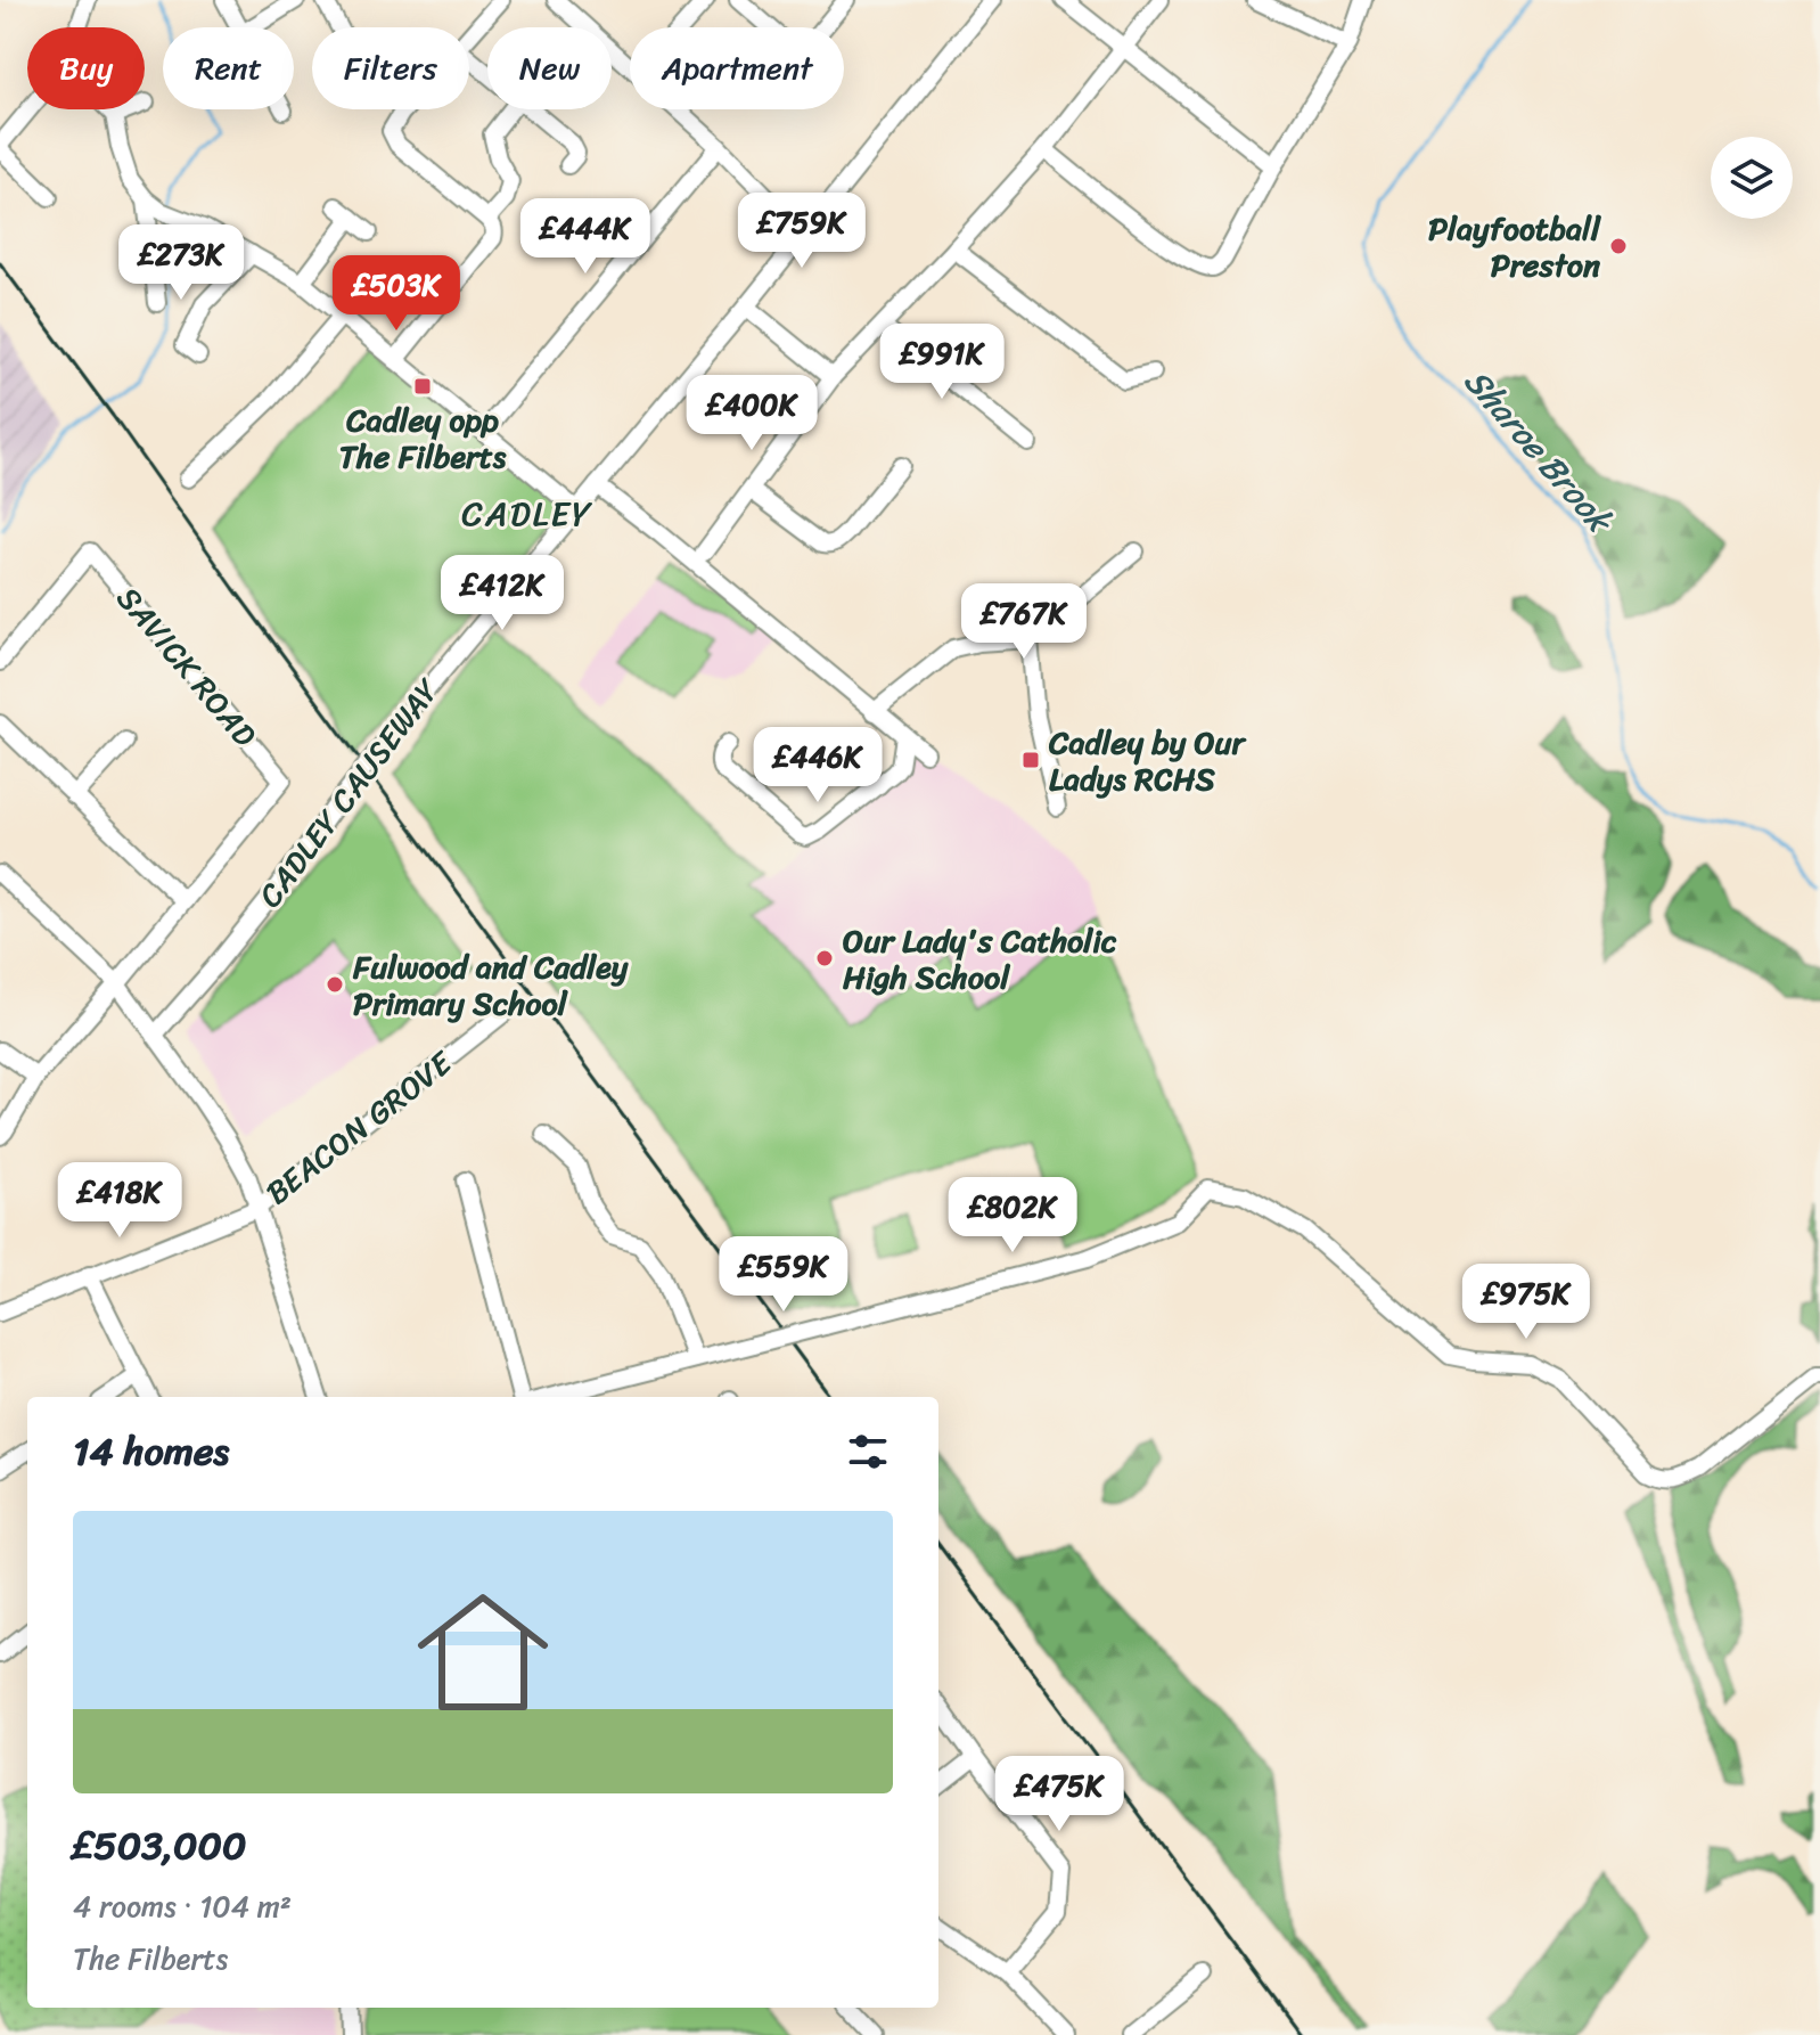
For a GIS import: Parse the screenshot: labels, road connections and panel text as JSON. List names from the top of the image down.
{
  "streets": {
    "street": ["SAVICK ROAD", "CADLEY CAUSEWAY", "BEACON GROVE"]
  },
  "districts": ["CADLEY"],
  "water": ["Sharoe Brook"],
  "places": {
    "other": ["Playfootball Preston", "Our Lady's Catholic High School", "Fulwood and Cadley Primary School"],
    "transit": ["Cadley opp The Filberts", "Cadley by Our Ladys RCHS"]
  },
  "page": {
    "chip": [
      "Buy",
      "Rent",
      "Filters",
      "New",
      "Apartment"
    ],
    "price": [
      "£759K",
      "£444K",
      "£273K",
      "£503K",
      "£991K",
      "£400K",
      "£412K",
      "£767K",
      "£446K",
      "£418K",
      "£802K",
      "£559K",
      "£975K",
      "£475K"
    ],
    "heading": "14 homes",
    "list": [
      {
        "name": "£503,000",
        "note": "4 rooms · 104 m² · The Filberts"
      }
    ]
  }
}
